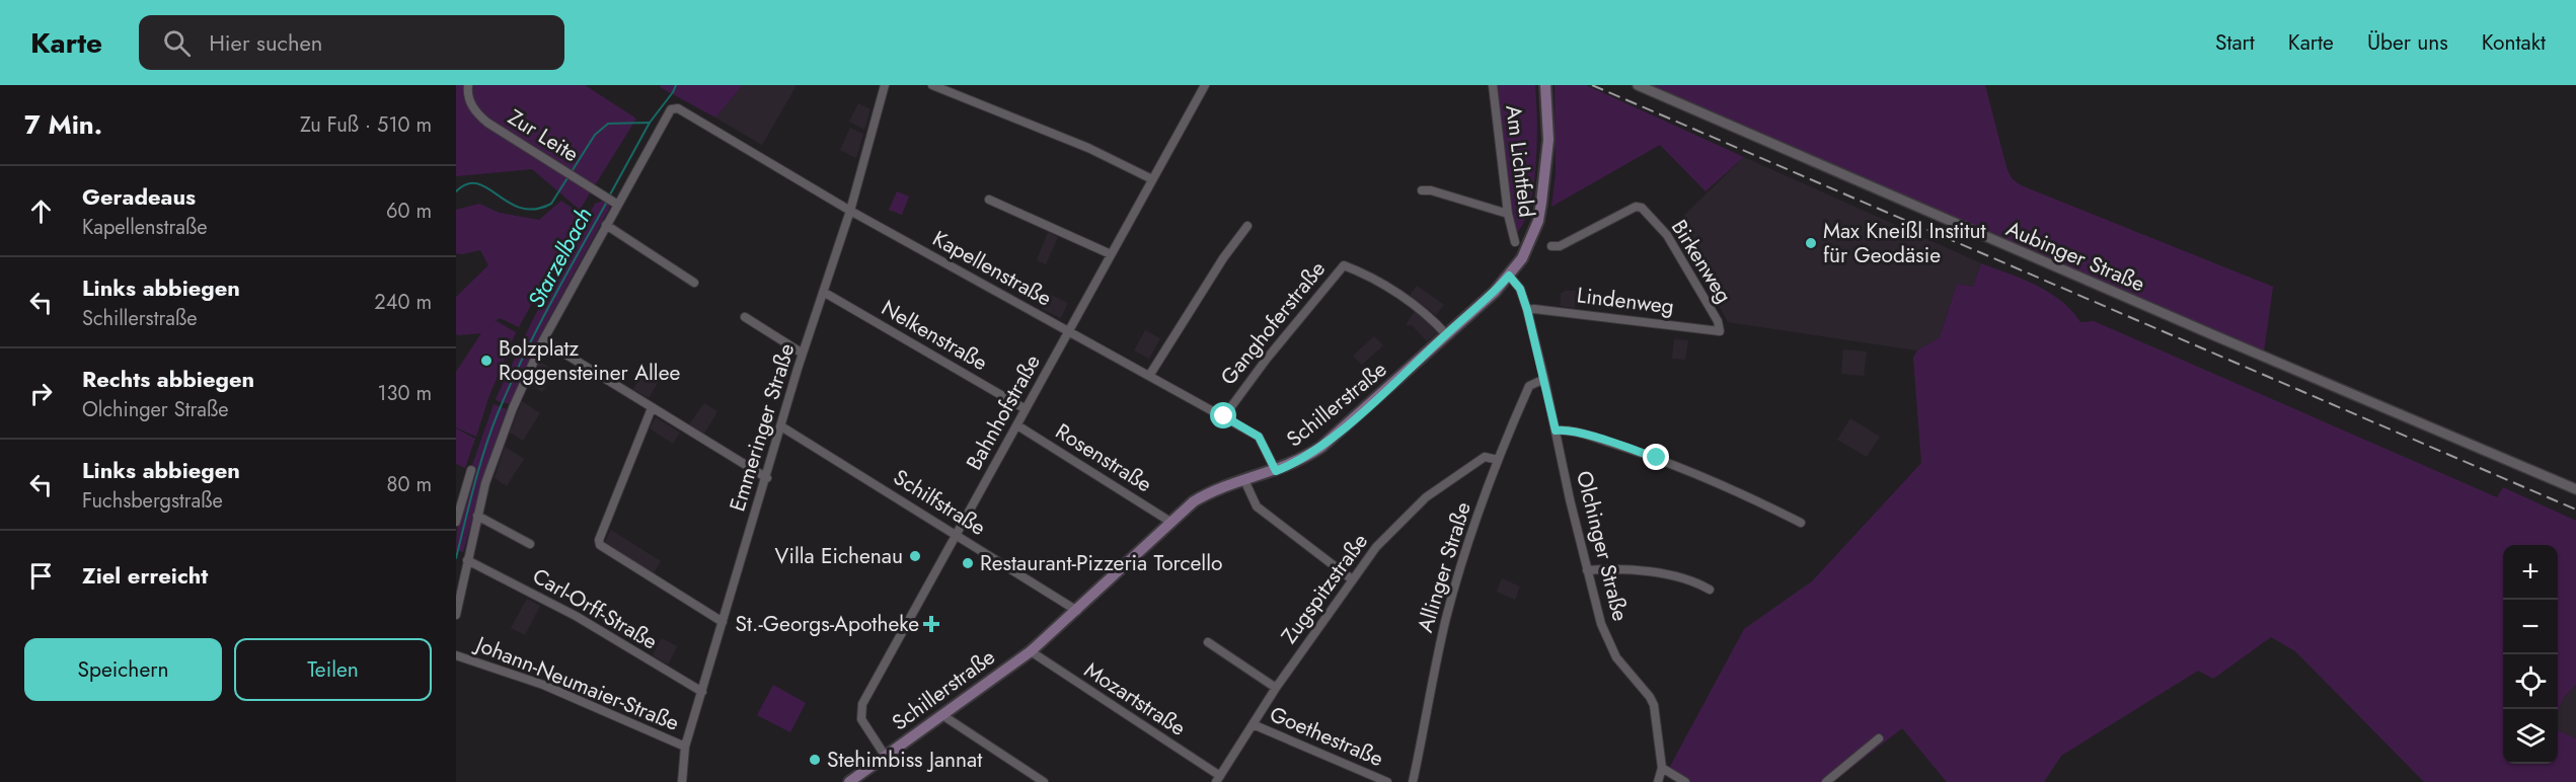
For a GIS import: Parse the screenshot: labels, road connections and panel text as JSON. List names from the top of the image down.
{
  "streets": {
    "main road": ["Schillerstraße"],
    "street": [
      "Zur Leite",
      "Am Lichtfeld",
      "Aubinger Straße",
      "Birkenweg",
      "Kapellenstraße",
      "Lindenweg",
      "Ganghoferstraße",
      "Nelkenstraße",
      "Bahnhofstraße",
      "Emmeringer Straße",
      "Rosenstraße",
      "Schilfstraße",
      "Olchinger Straße",
      "Allinger Straße",
      "Zugspitzstraße",
      "Carl-Orff-Straße",
      "Johann-Neumaier-Straße",
      "Mozartstraße",
      "Goethestraße"
    ]
  },
  "crossings": [
    ["Zur Leite", "Kapellenstraße"],
    ["Birkenweg", "Lindenweg"],
    ["Kapellenstraße", "Ganghoferstraße"],
    ["Kapellenstraße", "Schillerstraße"],
    ["Kapellenstraße", "Bahnhofstraße"],
    ["Kapellenstraße", "Emmeringer Straße"],
    ["Lindenweg", "Olchinger Straße"],
    ["Ganghoferstraße", "Schillerstraße"],
    ["Nelkenstraße", "Bahnhofstraße"],
    ["Nelkenstraße", "Emmeringer Straße"],
    ["Schillerstraße", "Bahnhofstraße"],
    ["Schillerstraße", "Rosenstraße"],
    ["Schillerstraße", "Schilfstraße"],
    ["Schillerstraße", "Olchinger Straße"],
    ["Schillerstraße", "Mozartstraße"],
    ["Bahnhofstraße", "Rosenstraße"],
    ["Bahnhofstraße", "Schilfstraße"],
    ["Emmeringer Straße", "Schilfstraße"],
    ["Emmeringer Straße", "Carl-Orff-Straße"],
    ["Emmeringer Straße", "Johann-Neumaier-Straße"],
    ["Olchinger Straße", "Allinger Straße"],
    ["Allinger Straße", "Zugspitzstraße"],
    ["Zugspitzstraße", "Mozartstraße"],
    ["Zugspitzstraße", "Goethestraße"]
  ],
  "water": ["Starzelbach"],
  "places": {
    "other": [
      "Max Kneißl Institut für Geodäsie",
      "Bolzplatz Roggensteiner Allee",
      "Villa Eichenau",
      "Restaurant-Pizzeria Torcello",
      "Stehimbiss Jannat"
    ],
    "health": ["St.-Georgs-Apotheke"]
  },
  "page": {
    "header": "Karte",
    "search": "Hier suchen",
    "nav": [
      "Start",
      "Karte",
      "Über uns",
      "Kontakt"
    ],
    "heading": ["7 Min.", "Zu Fuß · 510 m"],
    "list": [
      ["Geradeaus", "Kapellenstraße", "60 m"],
      ["Links abbiegen", "Schillerstraße", "240 m"],
      ["Rechts abbiegen", "Olchinger Straße", "130 m"],
      ["Links abbiegen", "Fuchsbergstraße", "80 m"],
      "Ziel erreicht"
    ],
    "map_buttons": ["+", "−"],
    "buttons": ["Speichern", "Teilen"]
  }
}
